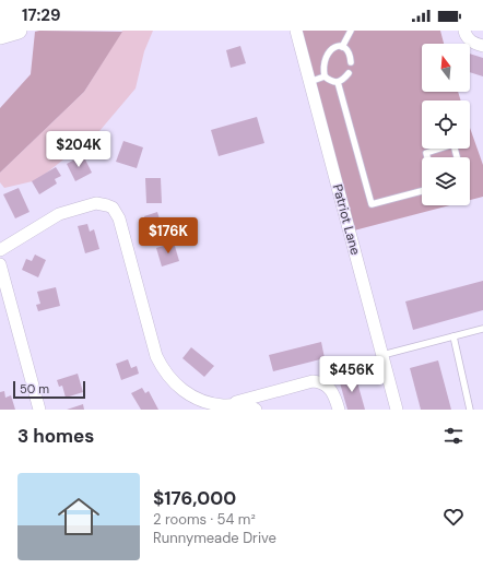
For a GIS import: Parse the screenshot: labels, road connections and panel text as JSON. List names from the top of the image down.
{
  "streets": {
    "street": ["Patriot Lane"]
  },
  "scale_bar": "50 m",
  "north": "top",
  "page": {
    "status": "17:29",
    "price": ["$204K", "$176K", "$456K"],
    "scale": "50 m",
    "heading": "3 homes",
    "list": [
      {
        "name": "$176,000",
        "note": "2 rooms · 54 m² · Runnymeade Drive"
      }
    ]
  }
}
